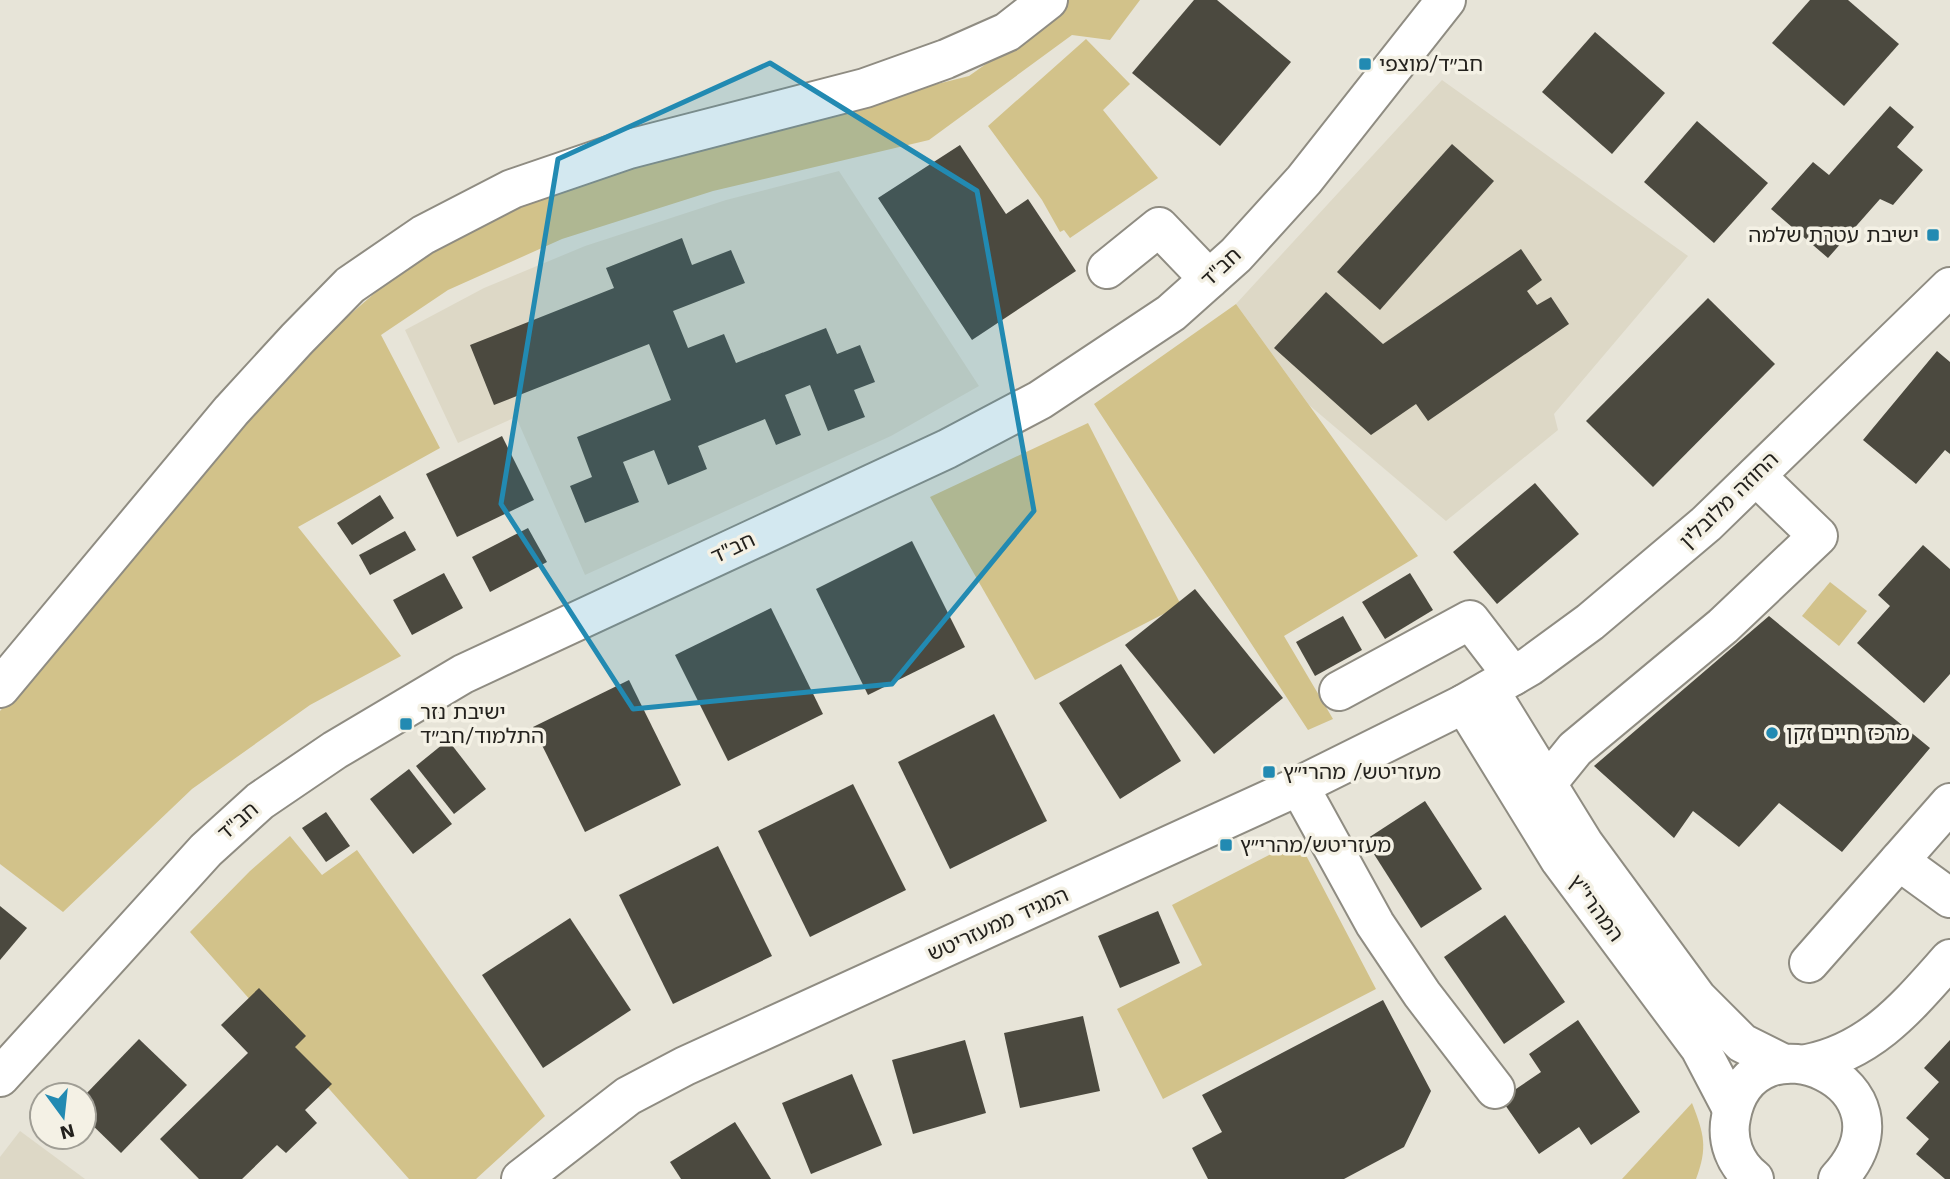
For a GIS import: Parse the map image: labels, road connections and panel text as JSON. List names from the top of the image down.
{
  "streets": {
    "street": [
      "חב\"ד",
      "החוזה מלובלין",
      "המהרי\"ץ",
      "המגיד ממעזריטש"
    ]
  },
  "crossings": [
    ["החוזה מלובלין", "המהרי\"ץ"],
    ["החוזה מלובלין", "המגיד ממעזריטש"],
    ["המהרי\"ץ", "המגיד ממעזריטש"]
  ],
  "places": {
    "transit": [
      "חב״ד/מוצפי",
      "ישיבת עטרת שלמה",
      "ישיבת נזר התלמוד/חב״ד",
      "מעזריטש/ מהרי״ץ",
      "מעזריטש/מהרי״ץ"
    ],
    "other": ["מרכז חיים זקן"]
  },
  "north": "bottom"
}
